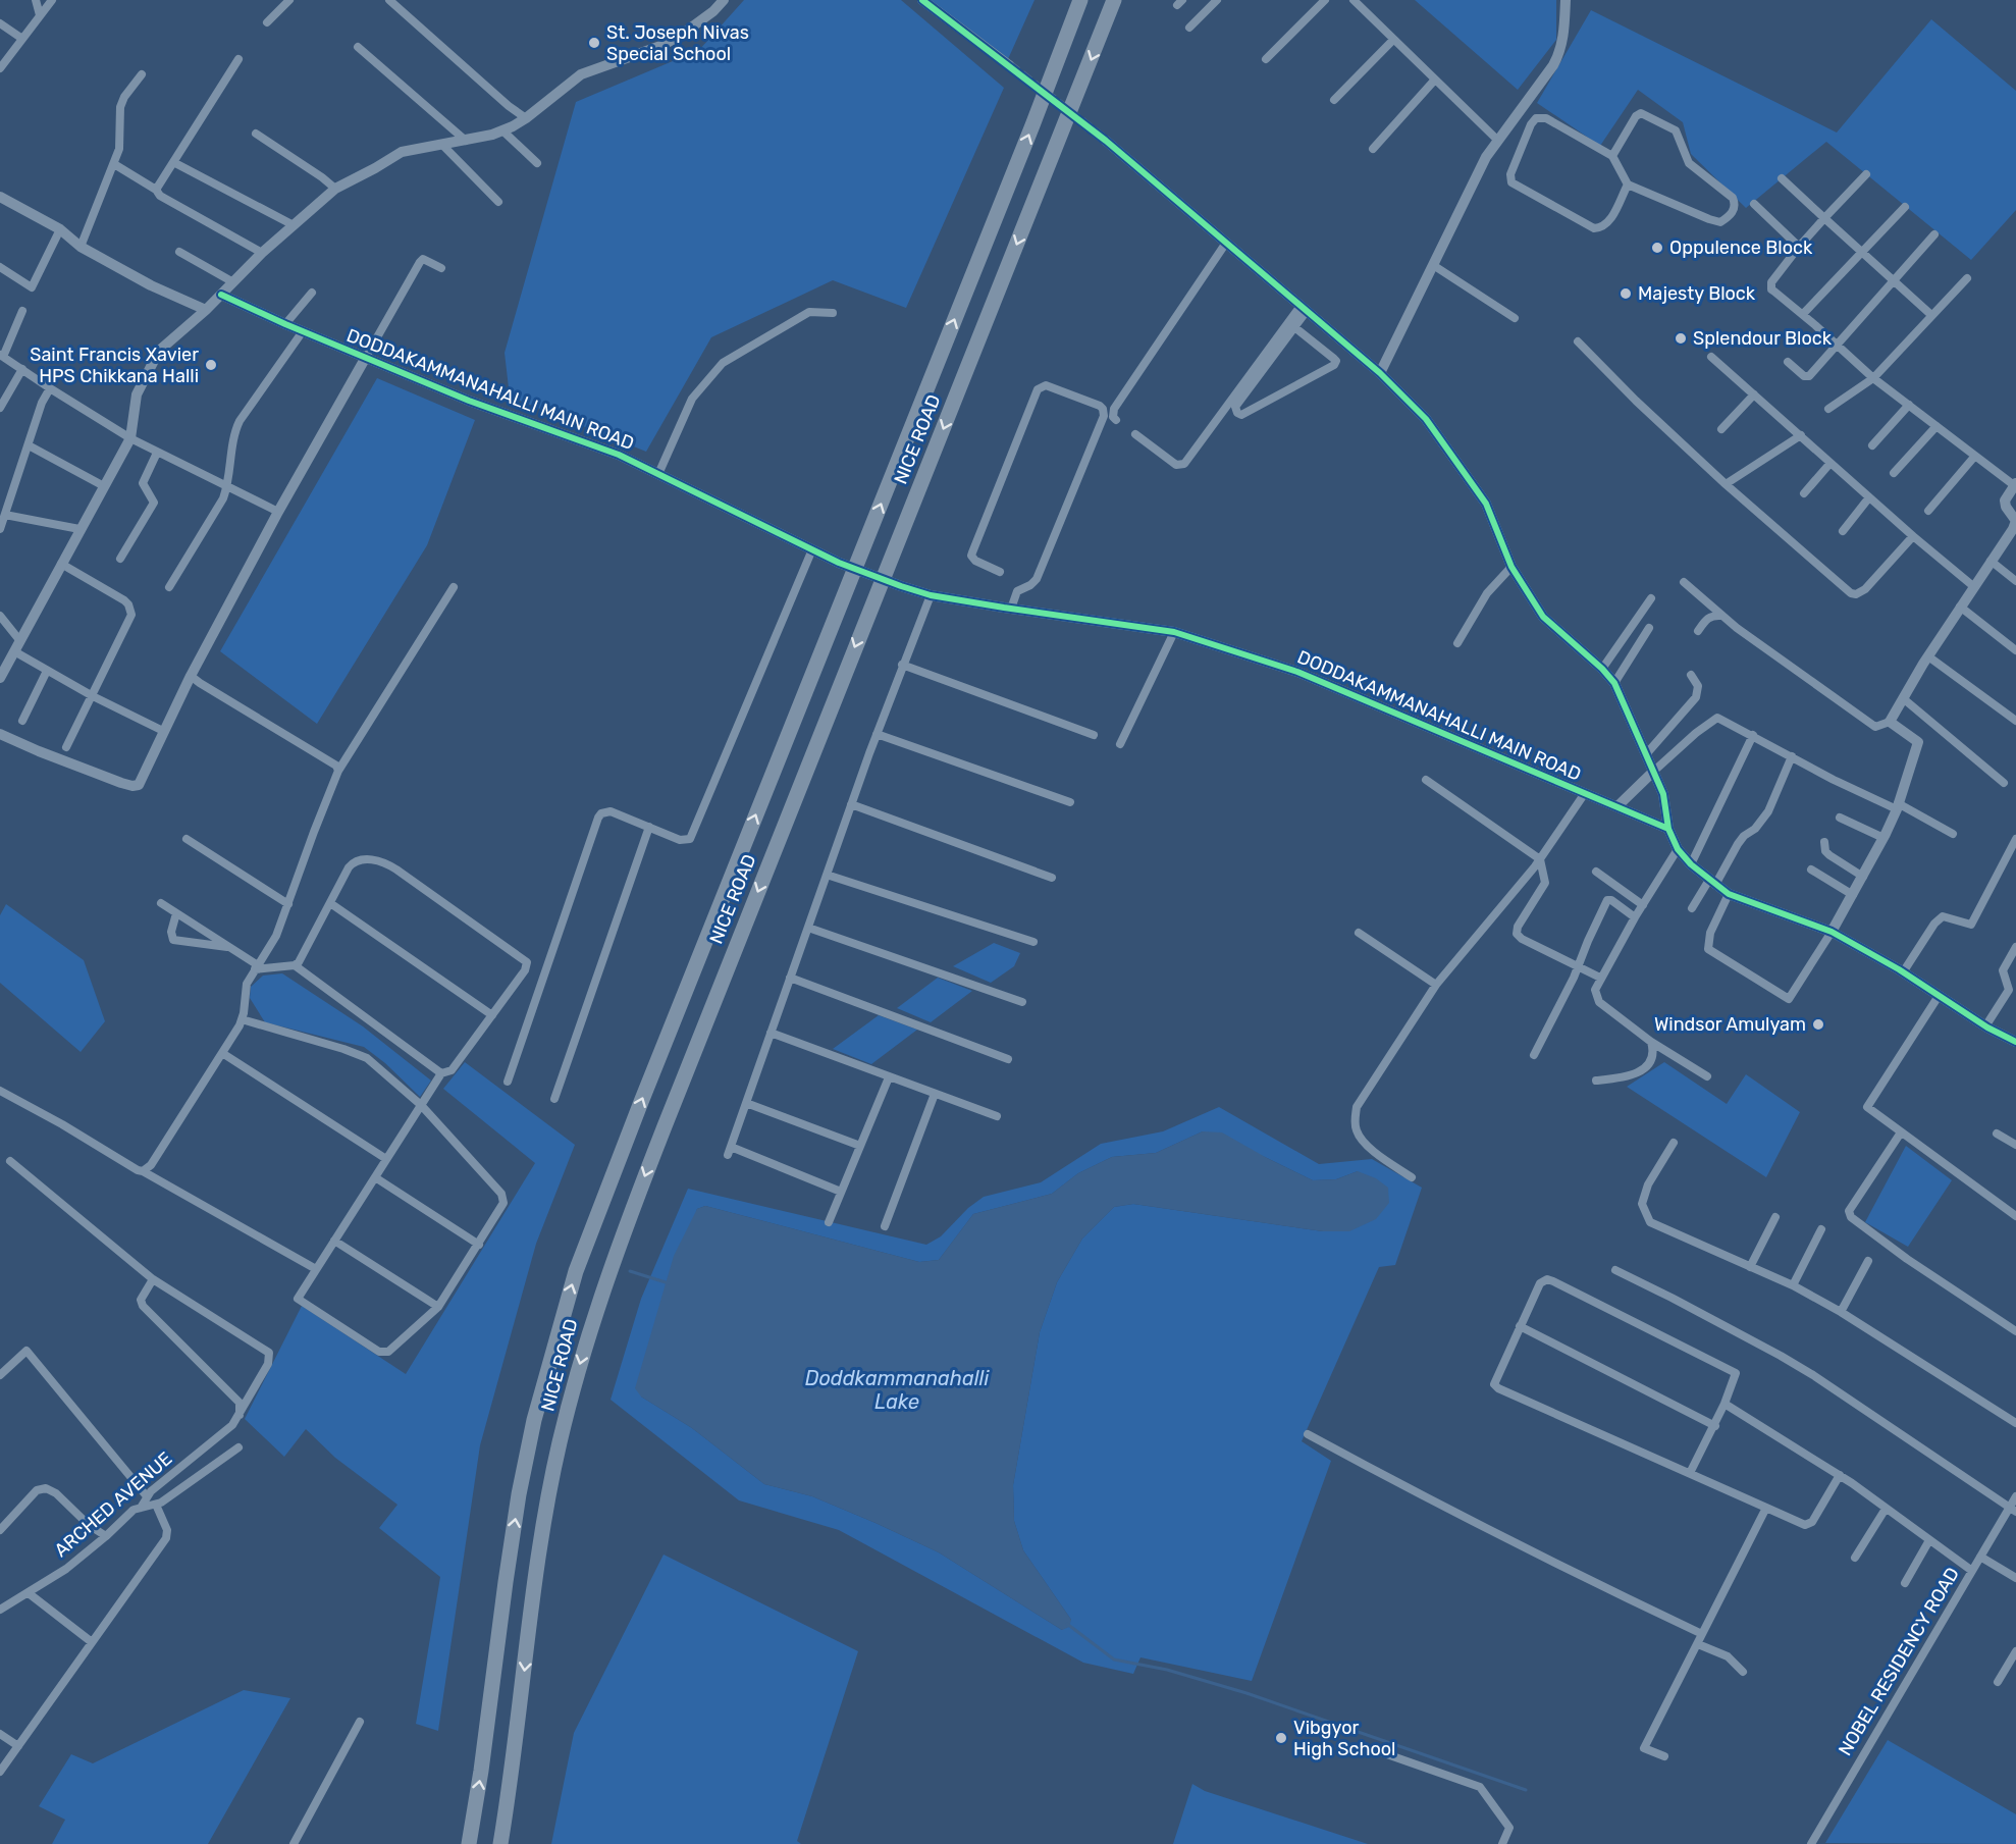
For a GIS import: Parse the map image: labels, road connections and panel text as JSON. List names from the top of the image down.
{
  "streets": {
    "highway": ["NICE ROAD"],
    "street": ["DODDAKAMMANAHALLI MAIN ROAD", "ARCHED AVENUE", "NOBEL RESIDENCY ROAD"]
  },
  "water": ["Doddkammanahalli Lake"],
  "places": [
    "St. Joseph Nivas Special School",
    "Oppulence Block",
    "Majesty Block",
    "Splendour Block",
    "Saint Francis Xavier HPS Chikkana Halli",
    "Windsor Amulyam",
    "Vibgyor High School"
  ]
}
